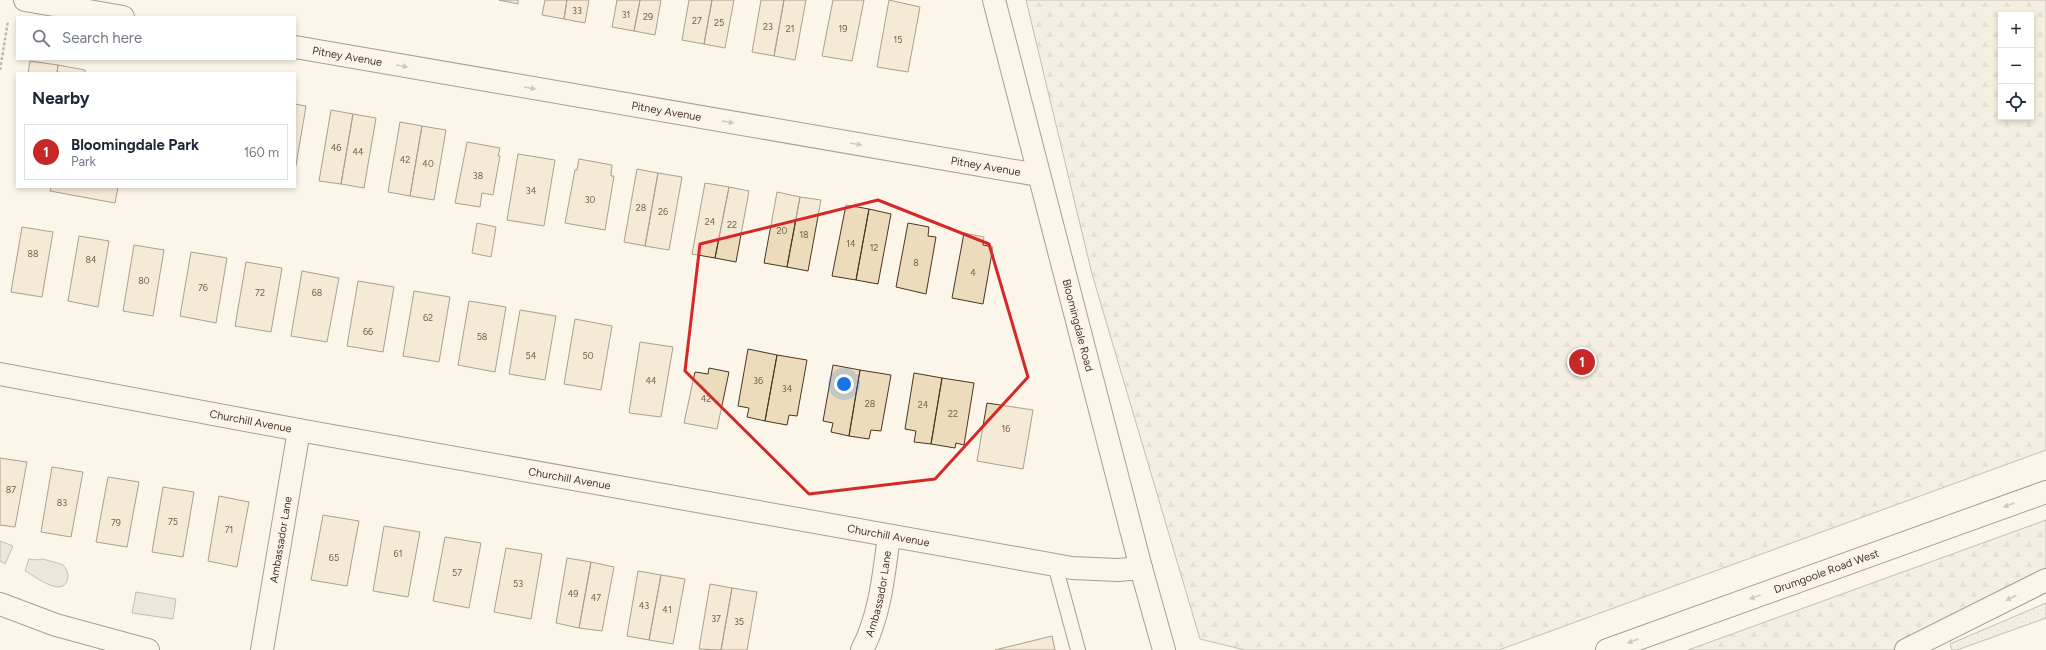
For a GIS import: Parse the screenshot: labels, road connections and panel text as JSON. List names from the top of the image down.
{
  "streets": {
    "main road": [
      "Pitney Avenue",
      "Bloomingdale Road",
      "Churchill Avenue",
      "Ambassador Lane",
      "Drumgoole Road West"
    ]
  },
  "crossings": [
    ["Pitney Avenue", "Bloomingdale Road"],
    ["Bloomingdale Road", "Churchill Avenue"],
    ["Churchill Avenue", "Ambassador Lane"]
  ],
  "one_way": ["Pitney Avenue"],
  "house_numbers": [
    "33",
    "31",
    "29",
    "27",
    "25",
    "23",
    "21",
    "19",
    "15",
    "46",
    "44",
    "42",
    "40",
    "38",
    "34",
    "30",
    "28",
    "26",
    "24",
    "22",
    "20",
    "18",
    "14",
    "12",
    "88",
    "84",
    "8",
    "4",
    "80",
    "76",
    "72",
    "68",
    "62",
    "66",
    "58",
    "54",
    "50",
    "44",
    "36",
    "34",
    "42",
    "28",
    "24",
    "22",
    "16",
    "87",
    "83",
    "75",
    "79",
    "71",
    "61",
    "65",
    "57",
    "53",
    "49",
    "47",
    "43",
    "41",
    "37",
    "35"
  ],
  "page": {
    "map_buttons": ["+", "−"],
    "search": "Search here",
    "heading": "Nearby",
    "list": [
      {
        "mark": "1",
        "name": "Bloomingdale Park",
        "note": "Park",
        "value": "160 m"
      }
    ],
    "pins": "1"
  }
}
